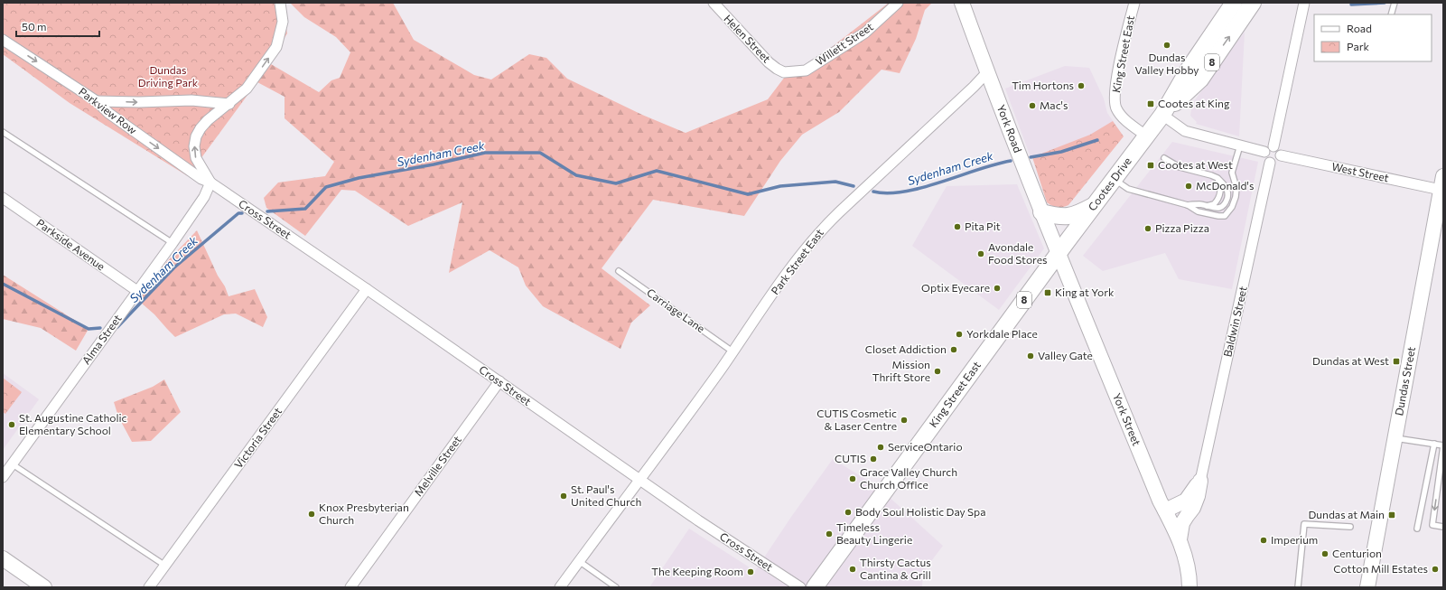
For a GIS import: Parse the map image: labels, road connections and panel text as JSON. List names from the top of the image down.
{
  "streets": {
    "main road": ["King Street East", "8", "Cootes Drive"],
    "street": [
      "Helen Street",
      "Willett Street",
      "Parkview Row",
      "York Road",
      "West Street",
      "Cross Street",
      "Parkside Avenue",
      "Park Street East",
      "Baldwin Street",
      "Alma Street",
      "Dundas Street",
      "York Street",
      "Victoria Street",
      "Melville Street"
    ],
    "lane": ["Carriage Lane"]
  },
  "crossings": [
    ["Helen Street", "Willett Street"],
    ["King Street East", "York Road"],
    ["King Street East", "Cootes Drive"],
    ["King Street East", "York Street"],
    ["Parkview Row", "Cross Street"],
    ["Parkview Row", "Alma Street"],
    ["York Road", "Cootes Drive"],
    ["York Road", "Park Street East"],
    ["York Road", "York Street"],
    ["West Street", "Baldwin Street"],
    ["West Street", "Dundas Street"],
    ["Cootes Drive", "York Street"],
    ["Cross Street", "Park Street East"],
    ["Cross Street", "Alma Street"],
    ["Cross Street", "Victoria Street"],
    ["Cross Street", "Melville Street"],
    ["Parkside Avenue", "Alma Street"],
    ["Park Street East", "Carriage Lane"]
  ],
  "one_way": ["Parkview Row"],
  "water": ["Sydenham Creek"],
  "parks": ["Dundas Driving Park"],
  "places": {
    "other": [
      "Dundas Valley Hobby",
      "Tim Hortons",
      "Mac's",
      "McDonald's",
      "Pita Pit",
      "Pizza Pizza",
      "Avondale Food Stores",
      "Optix Eyecare",
      "Yorkdale Place",
      "Closet Addiction",
      "Valley Gate",
      "Mission Thrift Store",
      "CUTIS Cosmetic & Laser Centre",
      "St. Augustine Catholic Elementary School",
      "ServiceOntario",
      "CUTIS",
      "Grace Valley Church Church Office",
      "St. Paul's United Church",
      "Body Soul Holistic Day Spa",
      "Knox Presbyterian Church",
      "Timeless Beauty Lingerie",
      "Imperium",
      "Centurion",
      "Thirsty Cactus Cantina & Grill",
      "Cotton Mill Estates",
      "The Keeping Room"
    ],
    "transit": [
      "Cootes at King",
      "Cootes at West",
      "King at York",
      "Dundas at West",
      "Dundas at Main"
    ]
  },
  "legend": ["Road", "Park"],
  "scale_bar": "50 m"
}
